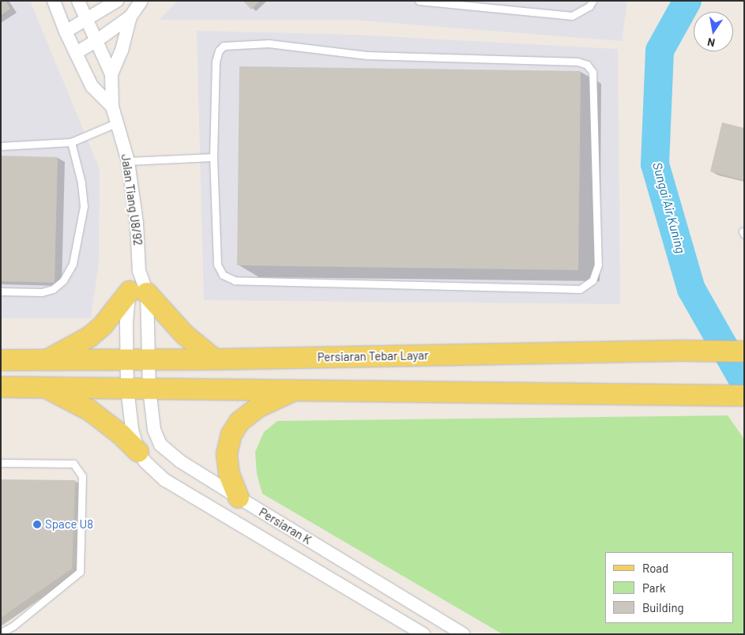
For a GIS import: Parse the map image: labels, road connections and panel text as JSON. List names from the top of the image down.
{
  "streets": {
    "main road": ["Persiaran Tebar Layar"],
    "street": ["Jalan Tiang U8/92", "Persiaran K"]
  },
  "crossings": [
    ["Jalan Tiang U8/92", "Persiaran K"],
    ["Persiaran Tebar Layar", "Persiaran K"]
  ],
  "water": ["Sungai Air Kuning"],
  "places": ["Space U8"],
  "legend": ["Road", "Park", "Building"],
  "north": "bottom"
}
